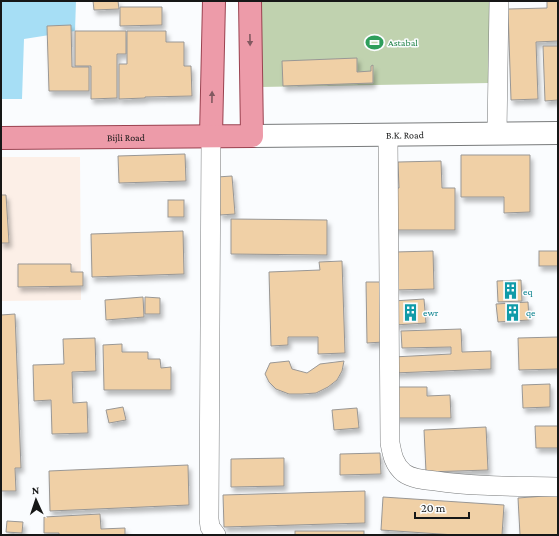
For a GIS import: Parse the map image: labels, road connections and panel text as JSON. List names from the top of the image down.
{
  "streets": {
    "main road": ["Bijli Road"],
    "street": ["B.K. Road"]
  },
  "crossings": [
    ["B.K. Road", "Bijli Road"]
  ],
  "places": {
    "sports": ["Astabal"],
    "building": ["eq", "ewr", "qe"]
  },
  "scale_bar": "20 m",
  "north": "top"
}
